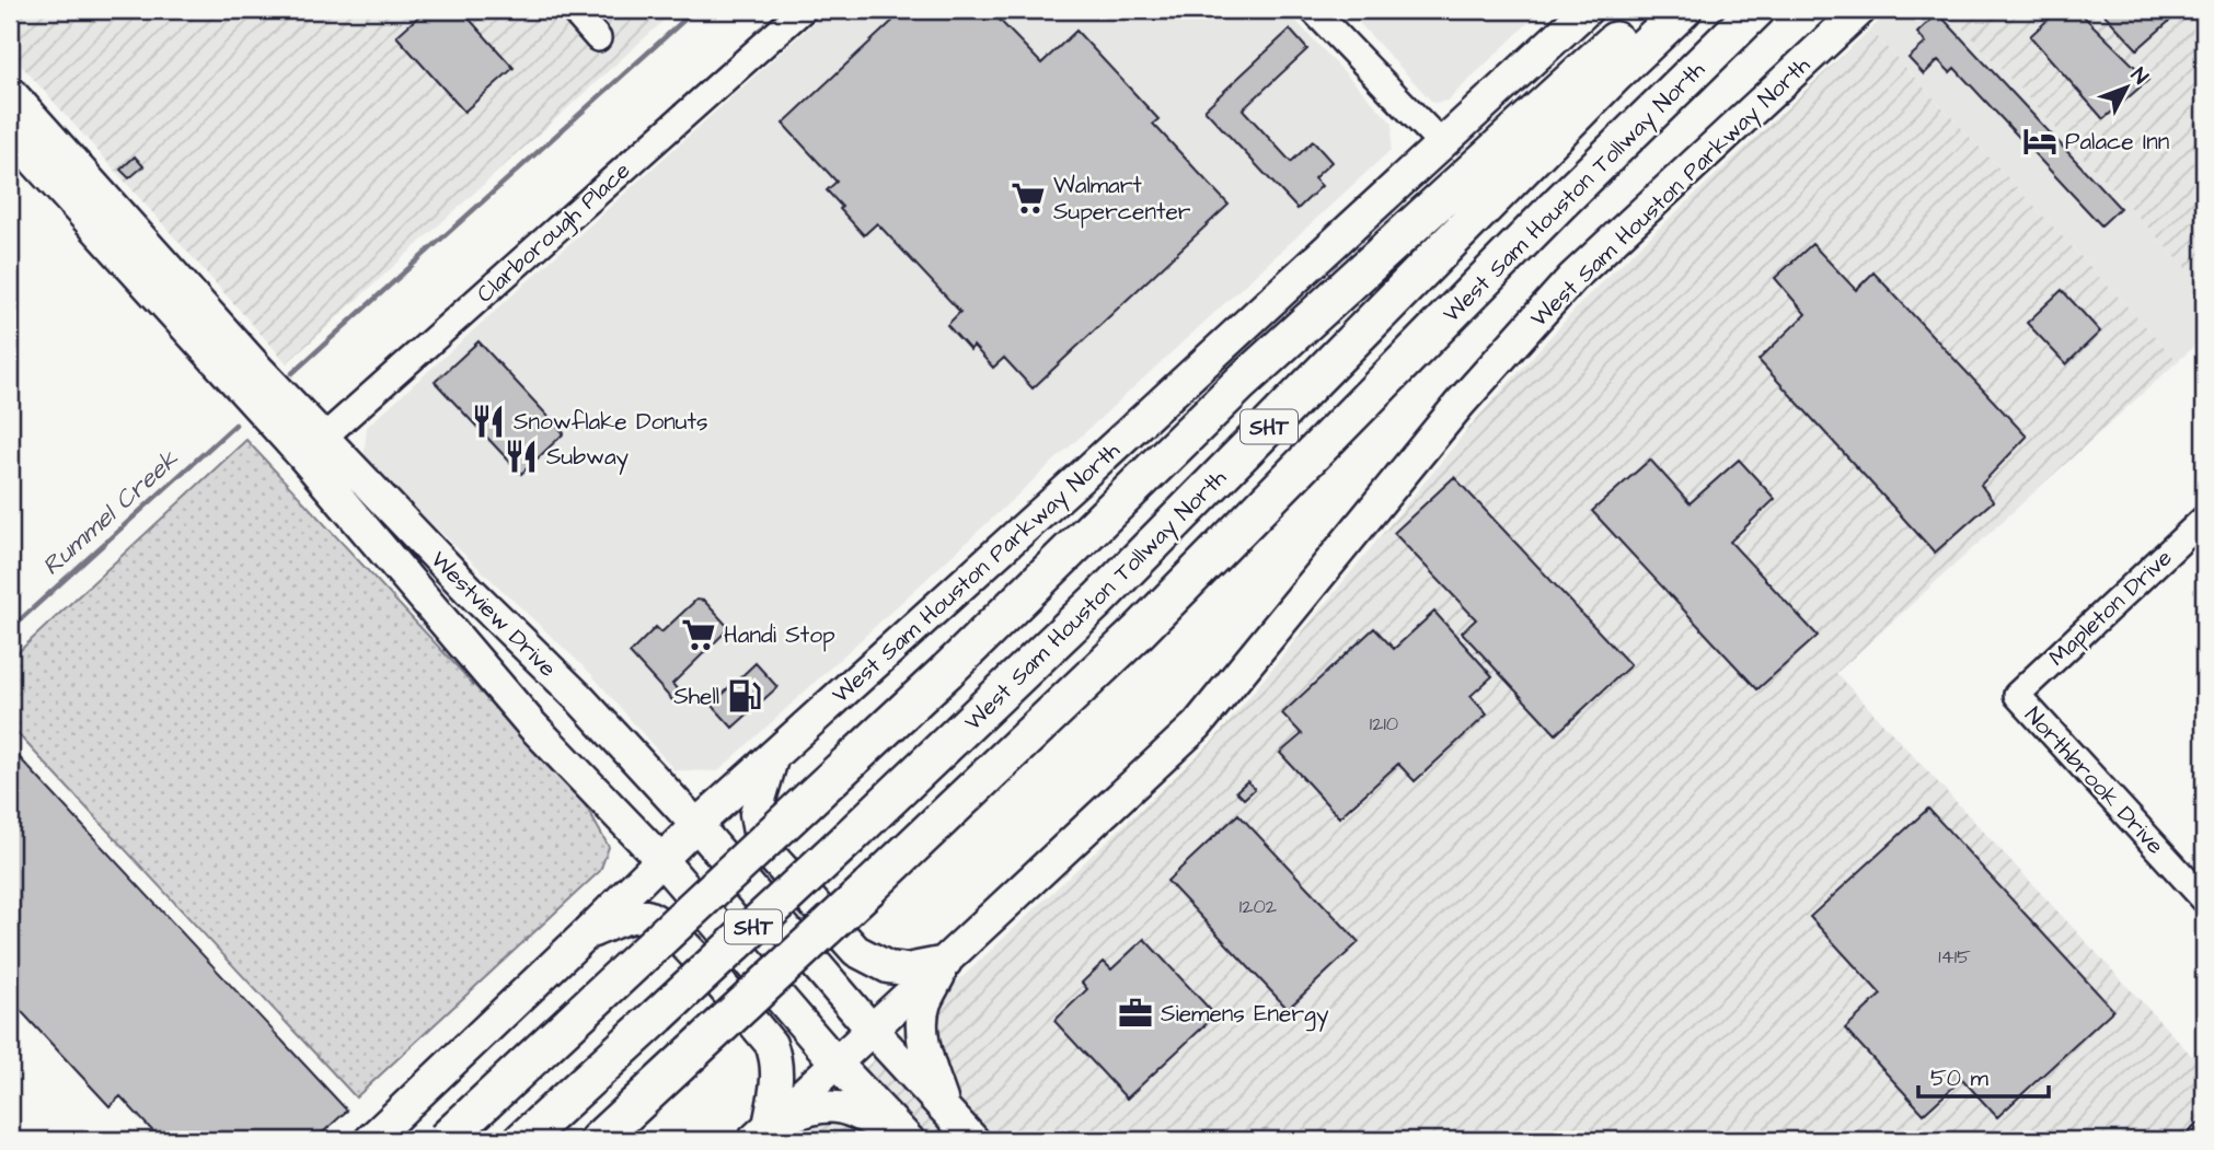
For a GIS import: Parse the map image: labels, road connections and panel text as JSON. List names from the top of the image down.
{
  "streets": {
    "highway": ["West Sam Houston Tollway North", "SHT"],
    "main road": ["West Sam Houston Parkway North", "Westview Drive"],
    "street": ["Clarborough Place", "Mapleton Drive", "Northbrook Drive"]
  },
  "crossings": [
    ["West Sam Houston Parkway North", "Westview Drive"],
    ["Clarborough Place", "Westview Drive"],
    ["Mapleton Drive", "Northbrook Drive"]
  ],
  "water": ["Rummel Creek"],
  "places": {
    "hotel": ["Palace Inn"],
    "supermarket": ["Walmart Supercenter", "Handi Stop"],
    "restaurant": ["Snowflake Donuts", "Subway"],
    "fuel station": ["Shell"],
    "office": ["Siemens Energy"]
  },
  "house_numbers": ["1210", "1202", "1415"],
  "scale_bar": "50 m",
  "north": "top right"
}
